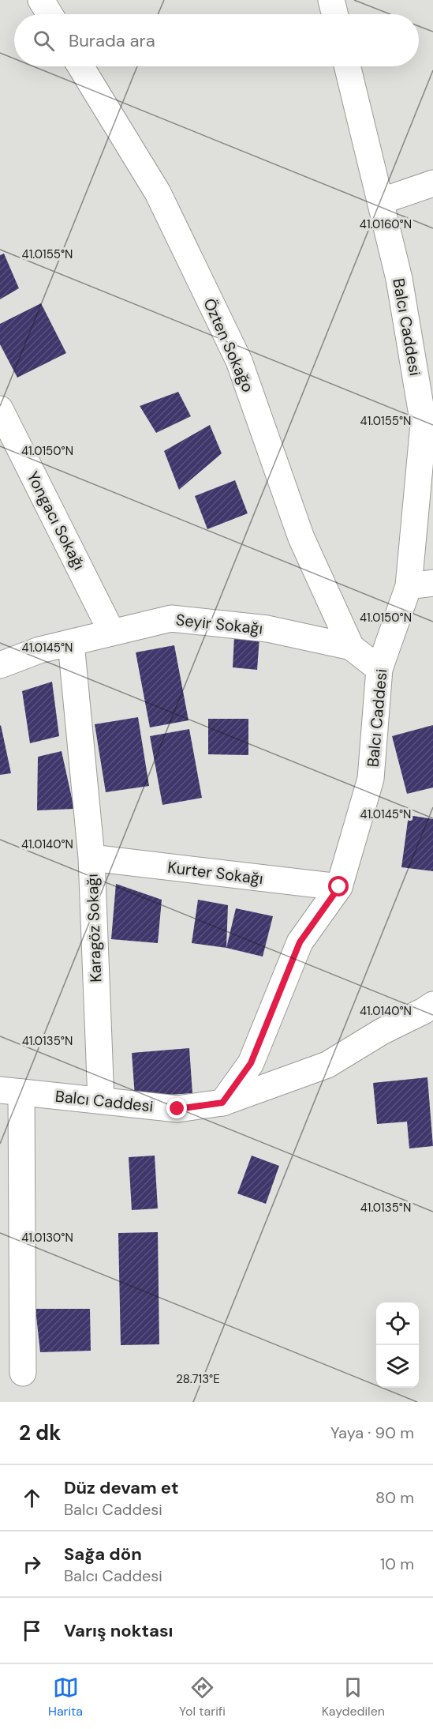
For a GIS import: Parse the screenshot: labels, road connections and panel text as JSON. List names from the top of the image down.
{
  "streets": {
    "street": [
      "Balcı Caddesi",
      "Özten Sokağo",
      "Yongacı Sokağı",
      "Seyir Sokağı",
      "Kurter Sokağı",
      "Karagöz Sokağı"
    ]
  },
  "crossings": [
    ["Balcı Caddesi", "Seyir Sokağı"],
    ["Balcı Caddesi", "Kurter Sokağı"],
    ["Balcı Caddesi", "Karagöz Sokağı"],
    ["Özten Sokağo", "Seyir Sokağı"],
    ["Yongacı Sokağı", "Seyir Sokağı"],
    ["Seyir Sokağı", "Karagöz Sokağı"],
    ["Kurter Sokağı", "Karagöz Sokağı"]
  ],
  "page": {
    "search": "Burada ara",
    "heading": ["2 dk", "Yaya · 90 m"],
    "list": [
      ["Düz devam et", "Balcı Caddesi", "80 m"],
      ["Sağa dön", "Balcı Caddesi", "10 m"],
      "Varış noktası"
    ],
    "nav": ["Harita", "Yol tarifi", "Kaydedilen"]
  },
  "coordinates": [
    "41.0160°N",
    "41.0155°N",
    "41.0150°N",
    "41.0145°N",
    "41.0140°N",
    "41.0135°N",
    "41.0130°N",
    "28.713°E"
  ]
}
